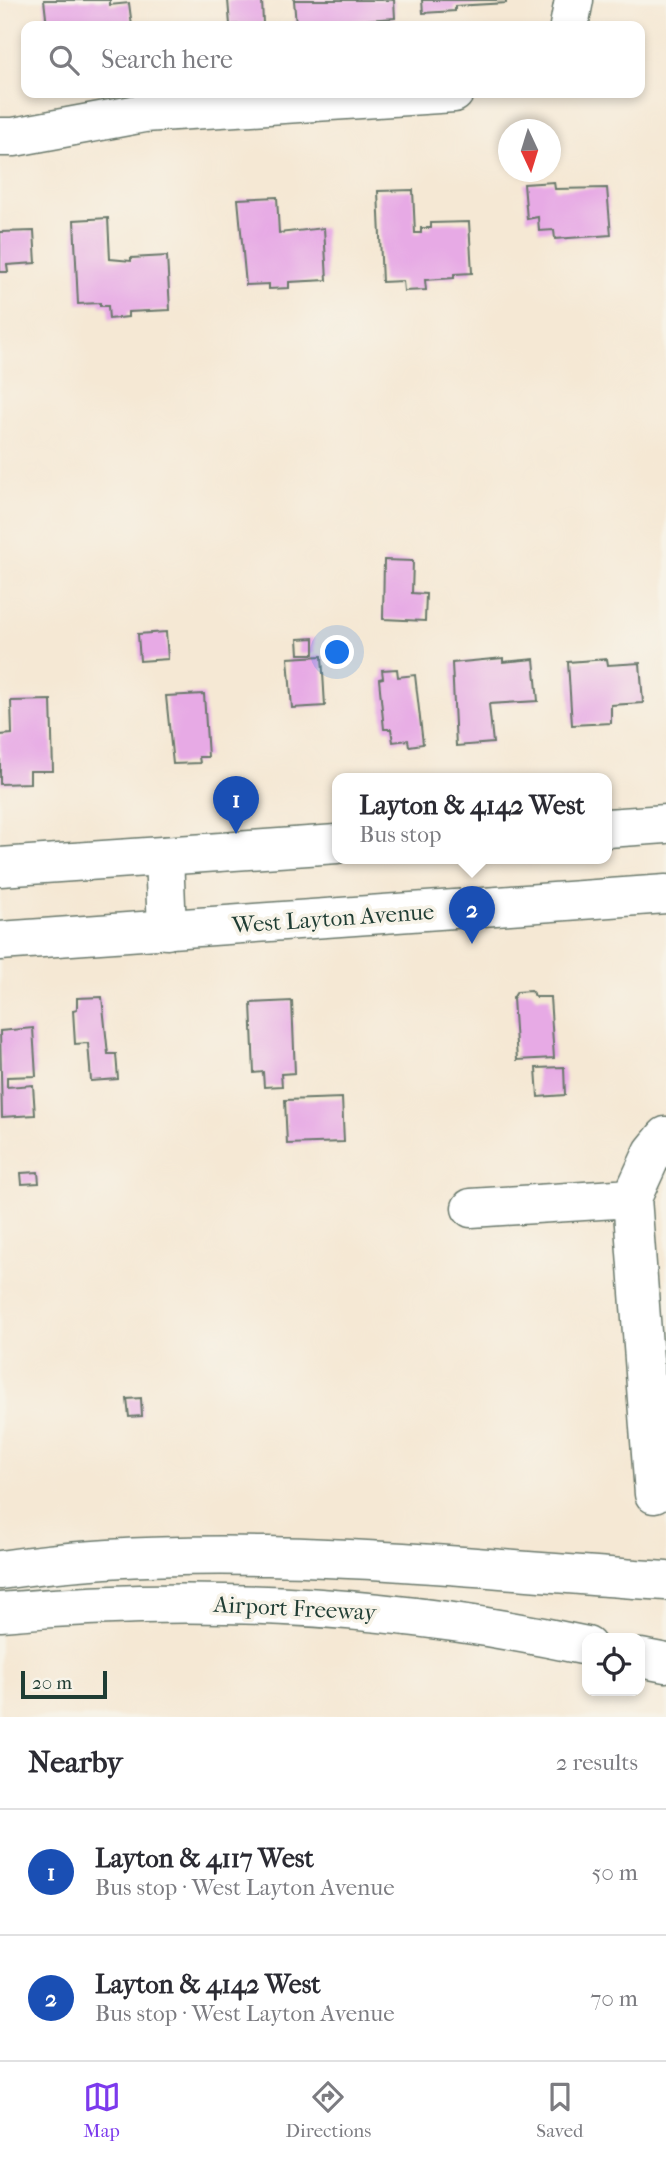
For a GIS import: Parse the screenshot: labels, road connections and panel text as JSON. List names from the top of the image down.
{
  "streets": {
    "main road": ["West Layton Avenue", "Airport Freeway"]
  },
  "scale_bar": "20 m",
  "north": "bottom",
  "page": {
    "search": "Search here",
    "popup": ["Layton & 4142 West", "Bus stop"],
    "pins": ["1", "2"],
    "scale": "20 m",
    "heading": ["Nearby", "2 results"],
    "list": [
      {
        "mark": "1",
        "name": "Layton & 4117 West",
        "note": "Bus stop · West Layton Avenue",
        "value": "50 m"
      },
      {
        "mark": "2",
        "name": "Layton & 4142 West",
        "note": "Bus stop · West Layton Avenue",
        "value": "70 m"
      }
    ],
    "nav": ["Map", "Directions", "Saved"]
  }
}
